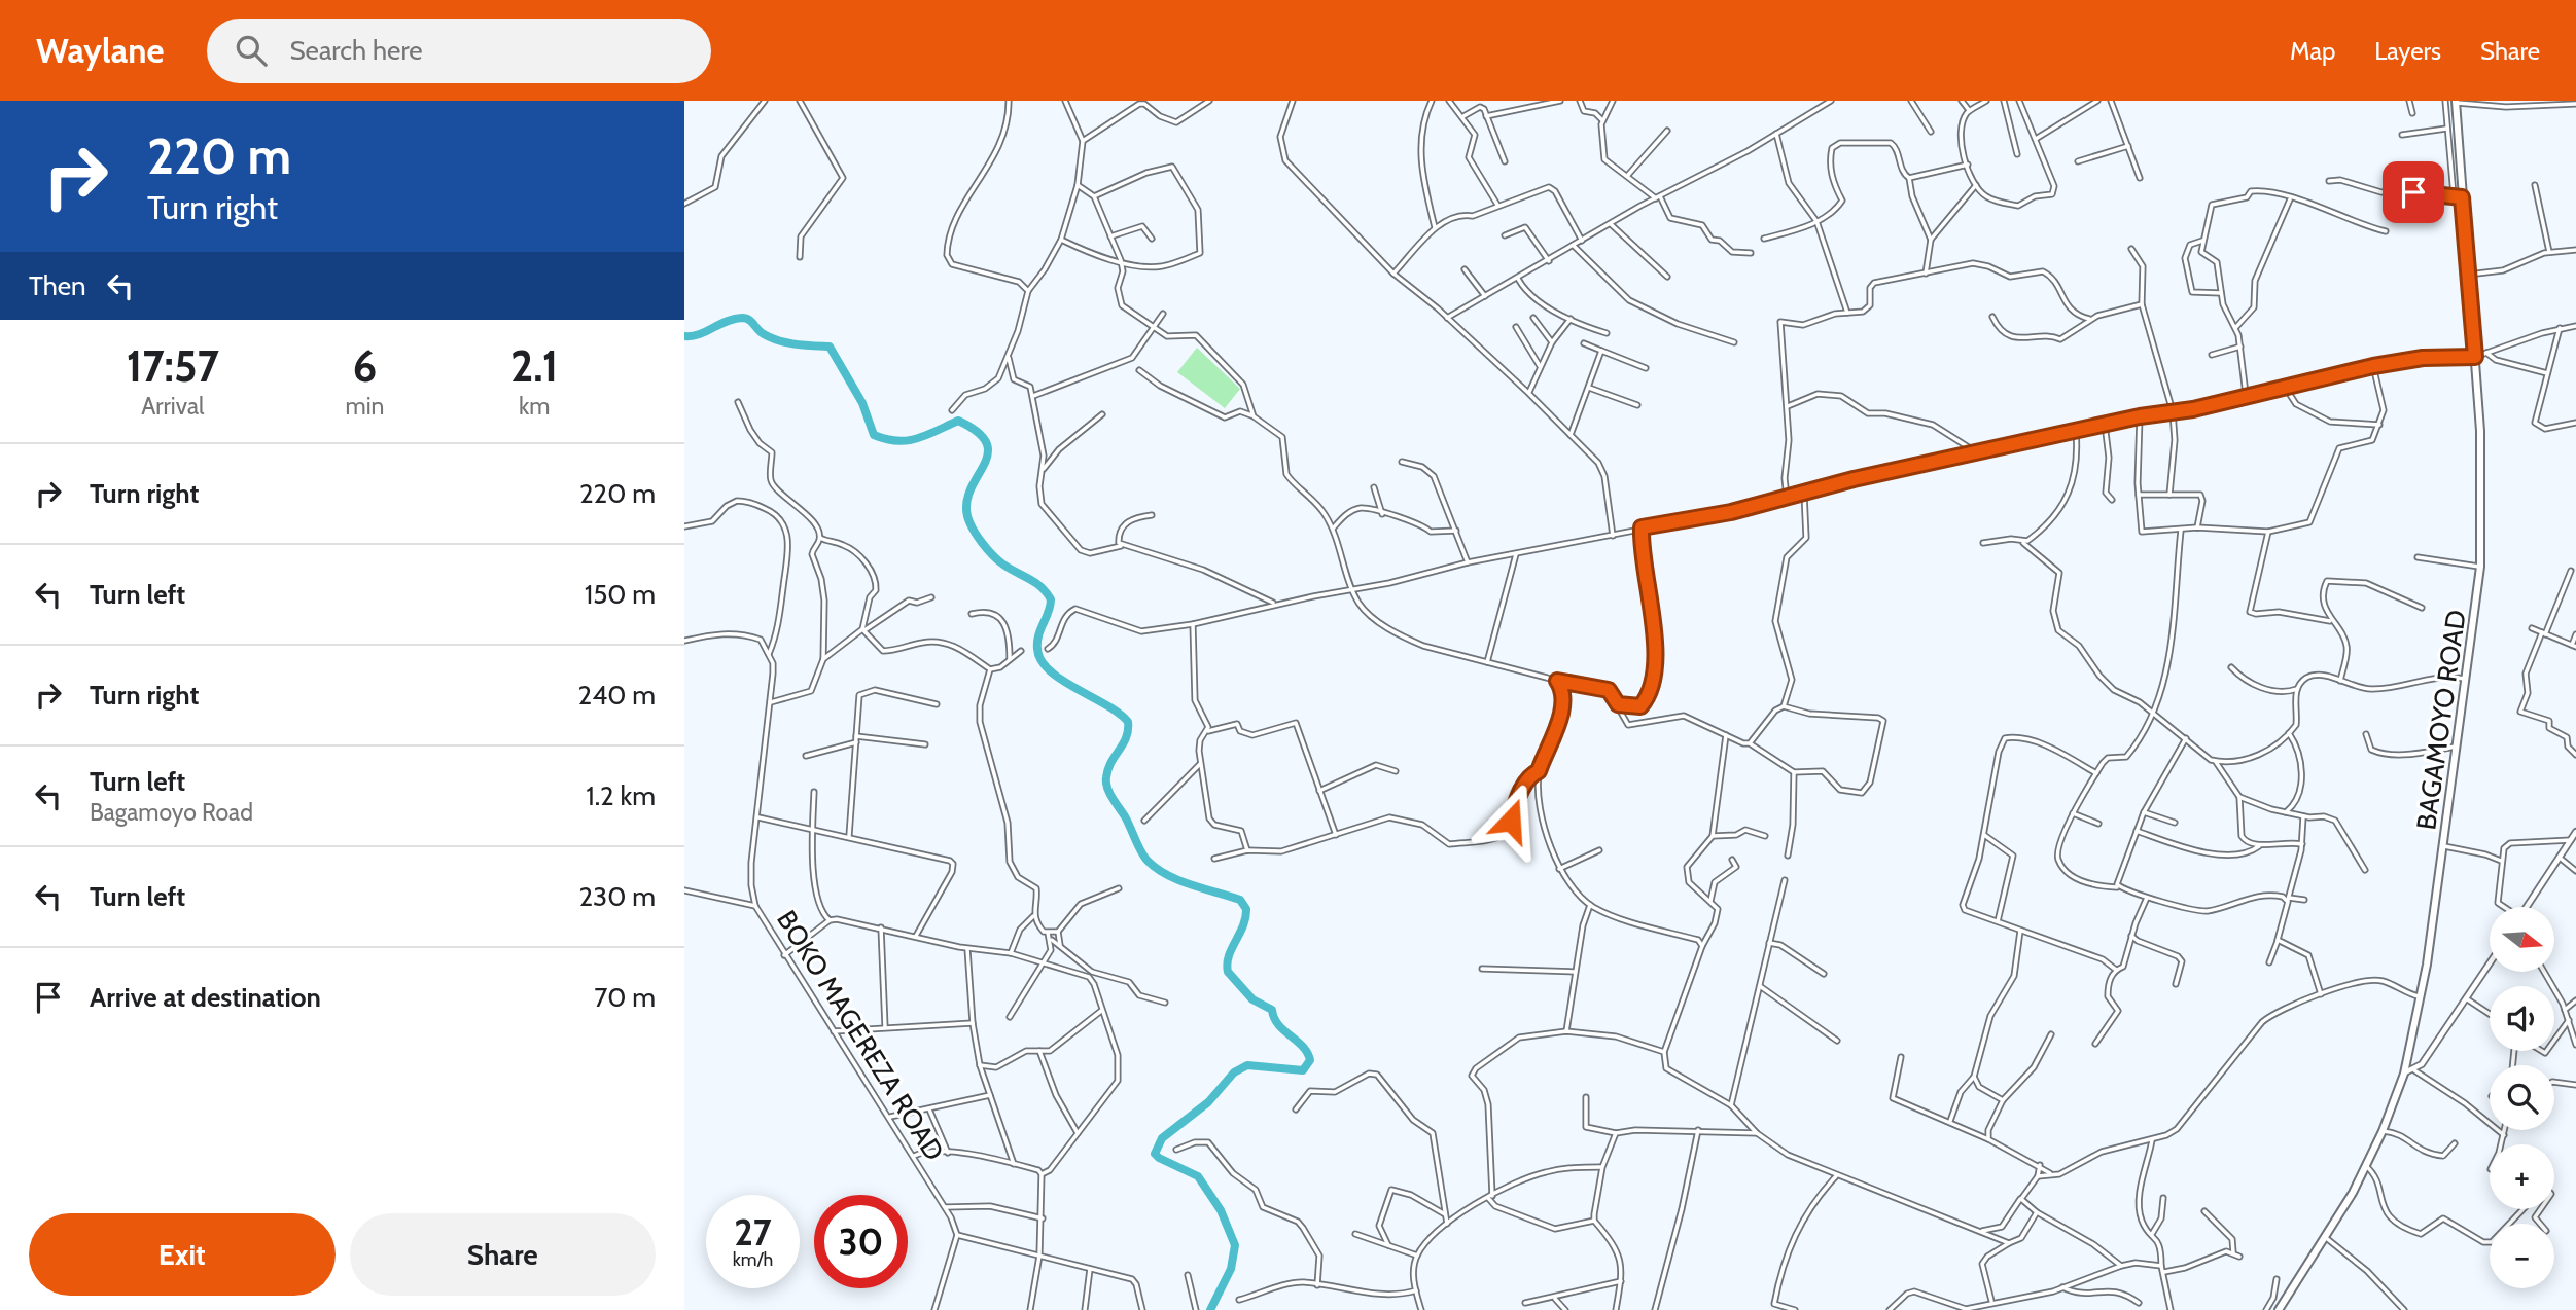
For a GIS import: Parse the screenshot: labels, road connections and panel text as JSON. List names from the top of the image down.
{
  "streets": {
    "highway": ["BAGAMOYO ROAD"],
    "street": ["BOKO MAGEREZA ROAD"]
  },
  "north": "right",
  "page": {
    "header": "Waylane",
    "search": "Search here",
    "nav": ["Map", "Layers", "Share"],
    "turn": ["220 m", "Turn right"],
    "then": "Then",
    "eta": [
      "17:57",
      "Arrival",
      "6",
      "min",
      "2.1",
      "km"
    ],
    "list": [
      {
        "name": "Turn right",
        "value": "220 m"
      },
      {
        "name": "Turn left",
        "value": "150 m"
      },
      {
        "name": "Turn right",
        "value": "240 m"
      },
      {
        "name": "Turn left",
        "note": "Bagamoyo Road",
        "value": "1.2 km"
      },
      {
        "name": "Turn left",
        "value": "230 m"
      },
      {
        "name": "Arrive at destination",
        "value": "70 m"
      }
    ],
    "map_buttons": ["+", "−"],
    "speed": "27 km/h",
    "limit": "30",
    "buttons": ["Exit", "Share"]
  }
}
